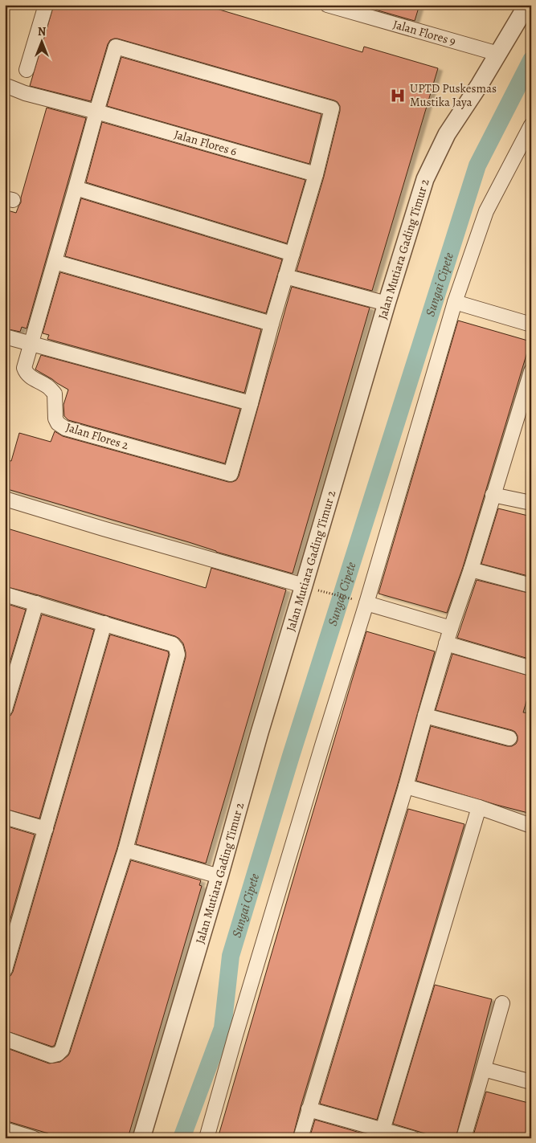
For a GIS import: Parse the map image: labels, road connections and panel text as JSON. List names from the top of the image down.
{
  "streets": {
    "street": [
      "Jalan Flores 9",
      "Jalan Flores 6",
      "Jalan Mutiara Gading Timur 2",
      "Jalan Flores 2"
    ]
  },
  "crossings": [
    ["Jalan Flores 9", "Jalan Mutiara Gading Timur 2"]
  ],
  "water": ["Sungai Cipete"],
  "places": {
    "hospital": ["UPTD Puskesmas Mustika Jaya"]
  },
  "north": "top"
}
